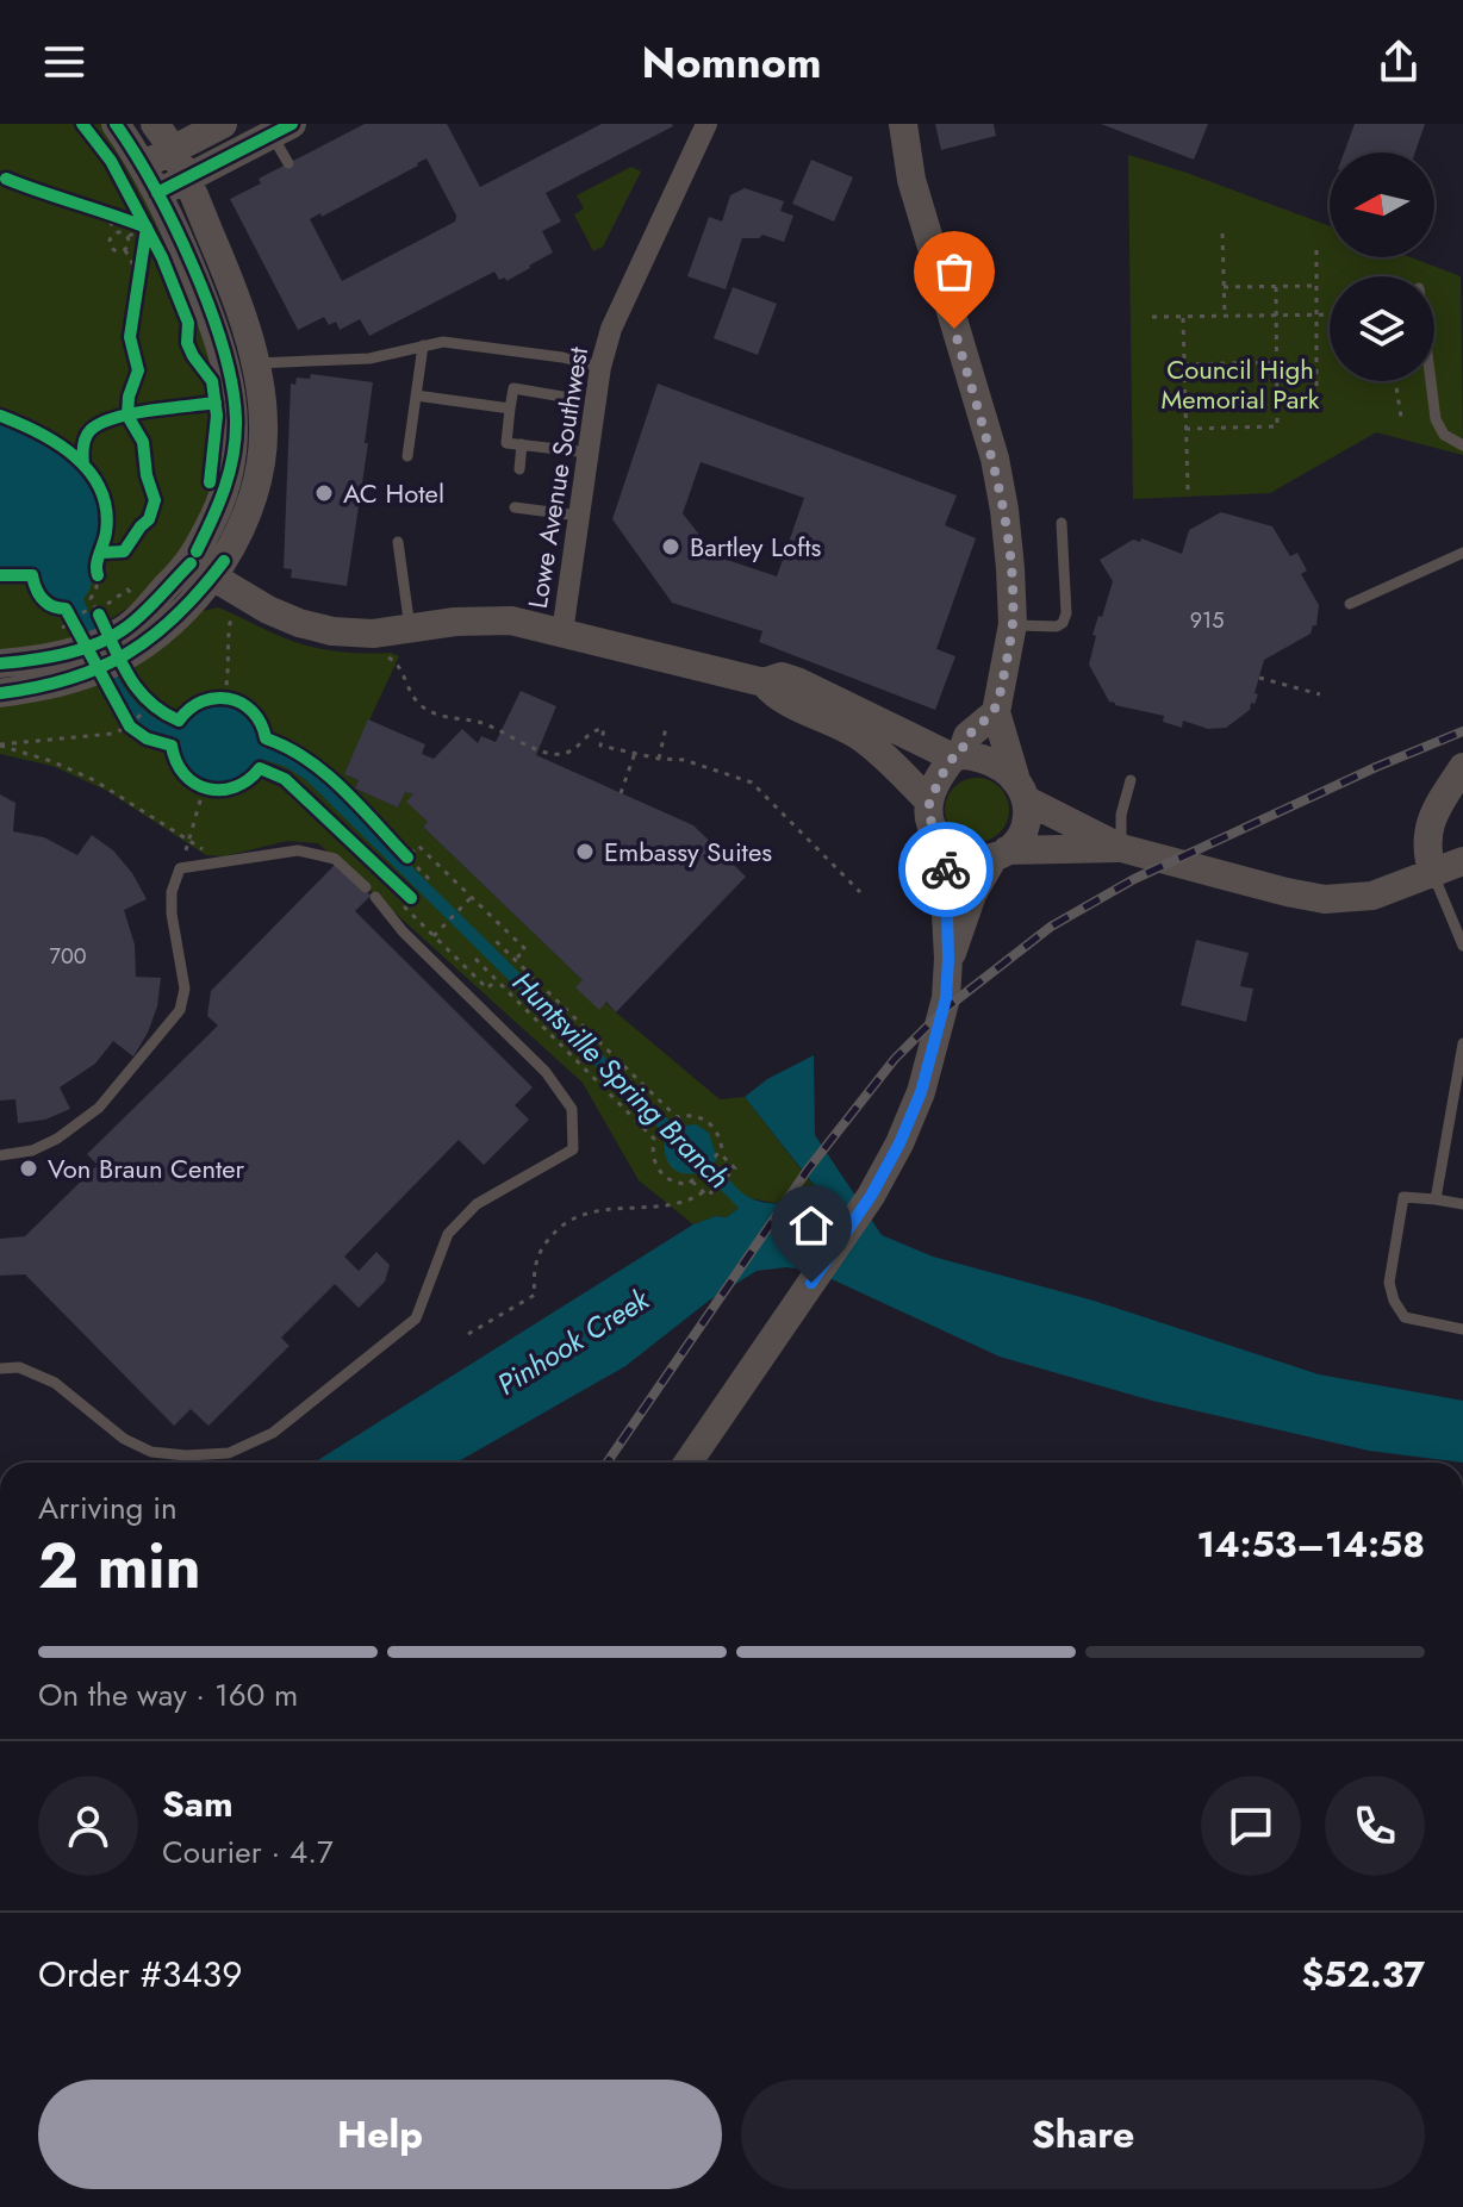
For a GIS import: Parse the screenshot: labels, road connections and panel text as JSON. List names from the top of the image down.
{
  "streets": {
    "street": ["Lowe Avenue Southwest"]
  },
  "water": ["Huntsville Spring Branch", "Pinhook Creek"],
  "parks": ["Council High Memorial Park"],
  "places": [
    "AC Hotel",
    "Bartley Lofts",
    "Embassy Suites",
    "Von Braun Center"
  ],
  "house_numbers": ["915", "700"],
  "north": "left",
  "page": {
    "header": "Nomnom",
    "heading": ["2 min", "Arriving in", "14:53–14:58"],
    "panel": [
      "Sam",
      "Courier · 4.7",
      "Order #3439",
      "$52.37"
    ],
    "bar": "On the way · 160 m",
    "buttons": ["Help", "Share"]
  }
}
